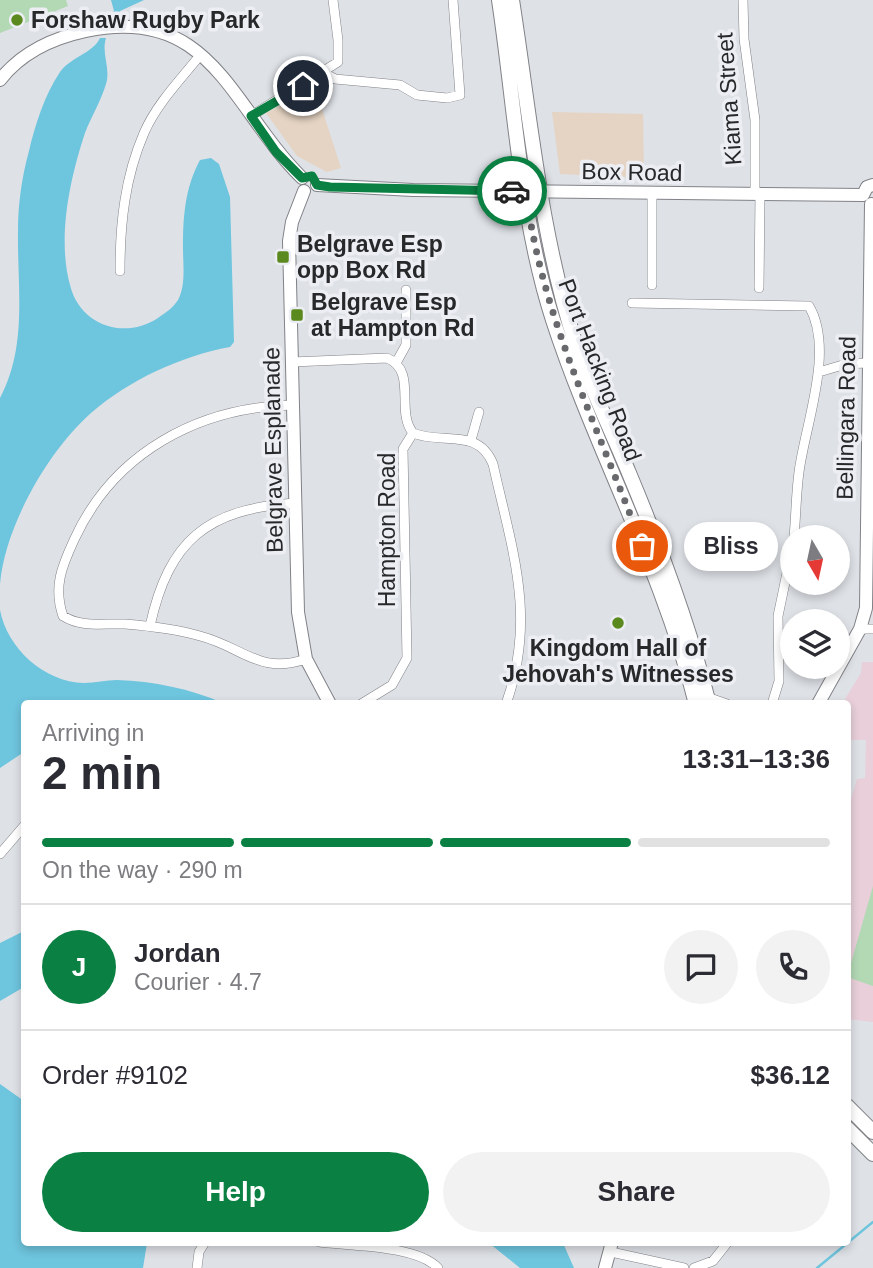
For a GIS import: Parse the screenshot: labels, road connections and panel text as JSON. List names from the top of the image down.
{
  "streets": {
    "main road": ["Port Hacking Road"],
    "street": [
      "Kiama Street",
      "Box Road",
      "Bellingara Road",
      "Belgrave Esplanade",
      "Hampton Road"
    ]
  },
  "crossings": [
    ["Kiama Street", "Box Road"],
    ["Box Road", "Port Hacking Road"],
    ["Box Road", "Bellingara Road"],
    ["Box Road", "Belgrave Esplanade"]
  ],
  "places": {
    "other": ["Forshaw Rugby Park", "Bliss", "Kingdom Hall of Jehovah's Witnesses"],
    "transit": ["Belgrave Esp opp Box Rd", "Belgrave Esp at Hampton Rd"]
  },
  "north": "bottom",
  "page": {
    "bubble": "Bliss",
    "heading": ["2 min", "Arriving in", "13:31–13:36"],
    "panel": [
      "Jordan",
      "Courier · 4.7",
      "Order #9102",
      "$36.12"
    ],
    "bar": "On the way · 290 m",
    "round": "J",
    "buttons": ["Help", "Share"]
  }
}
